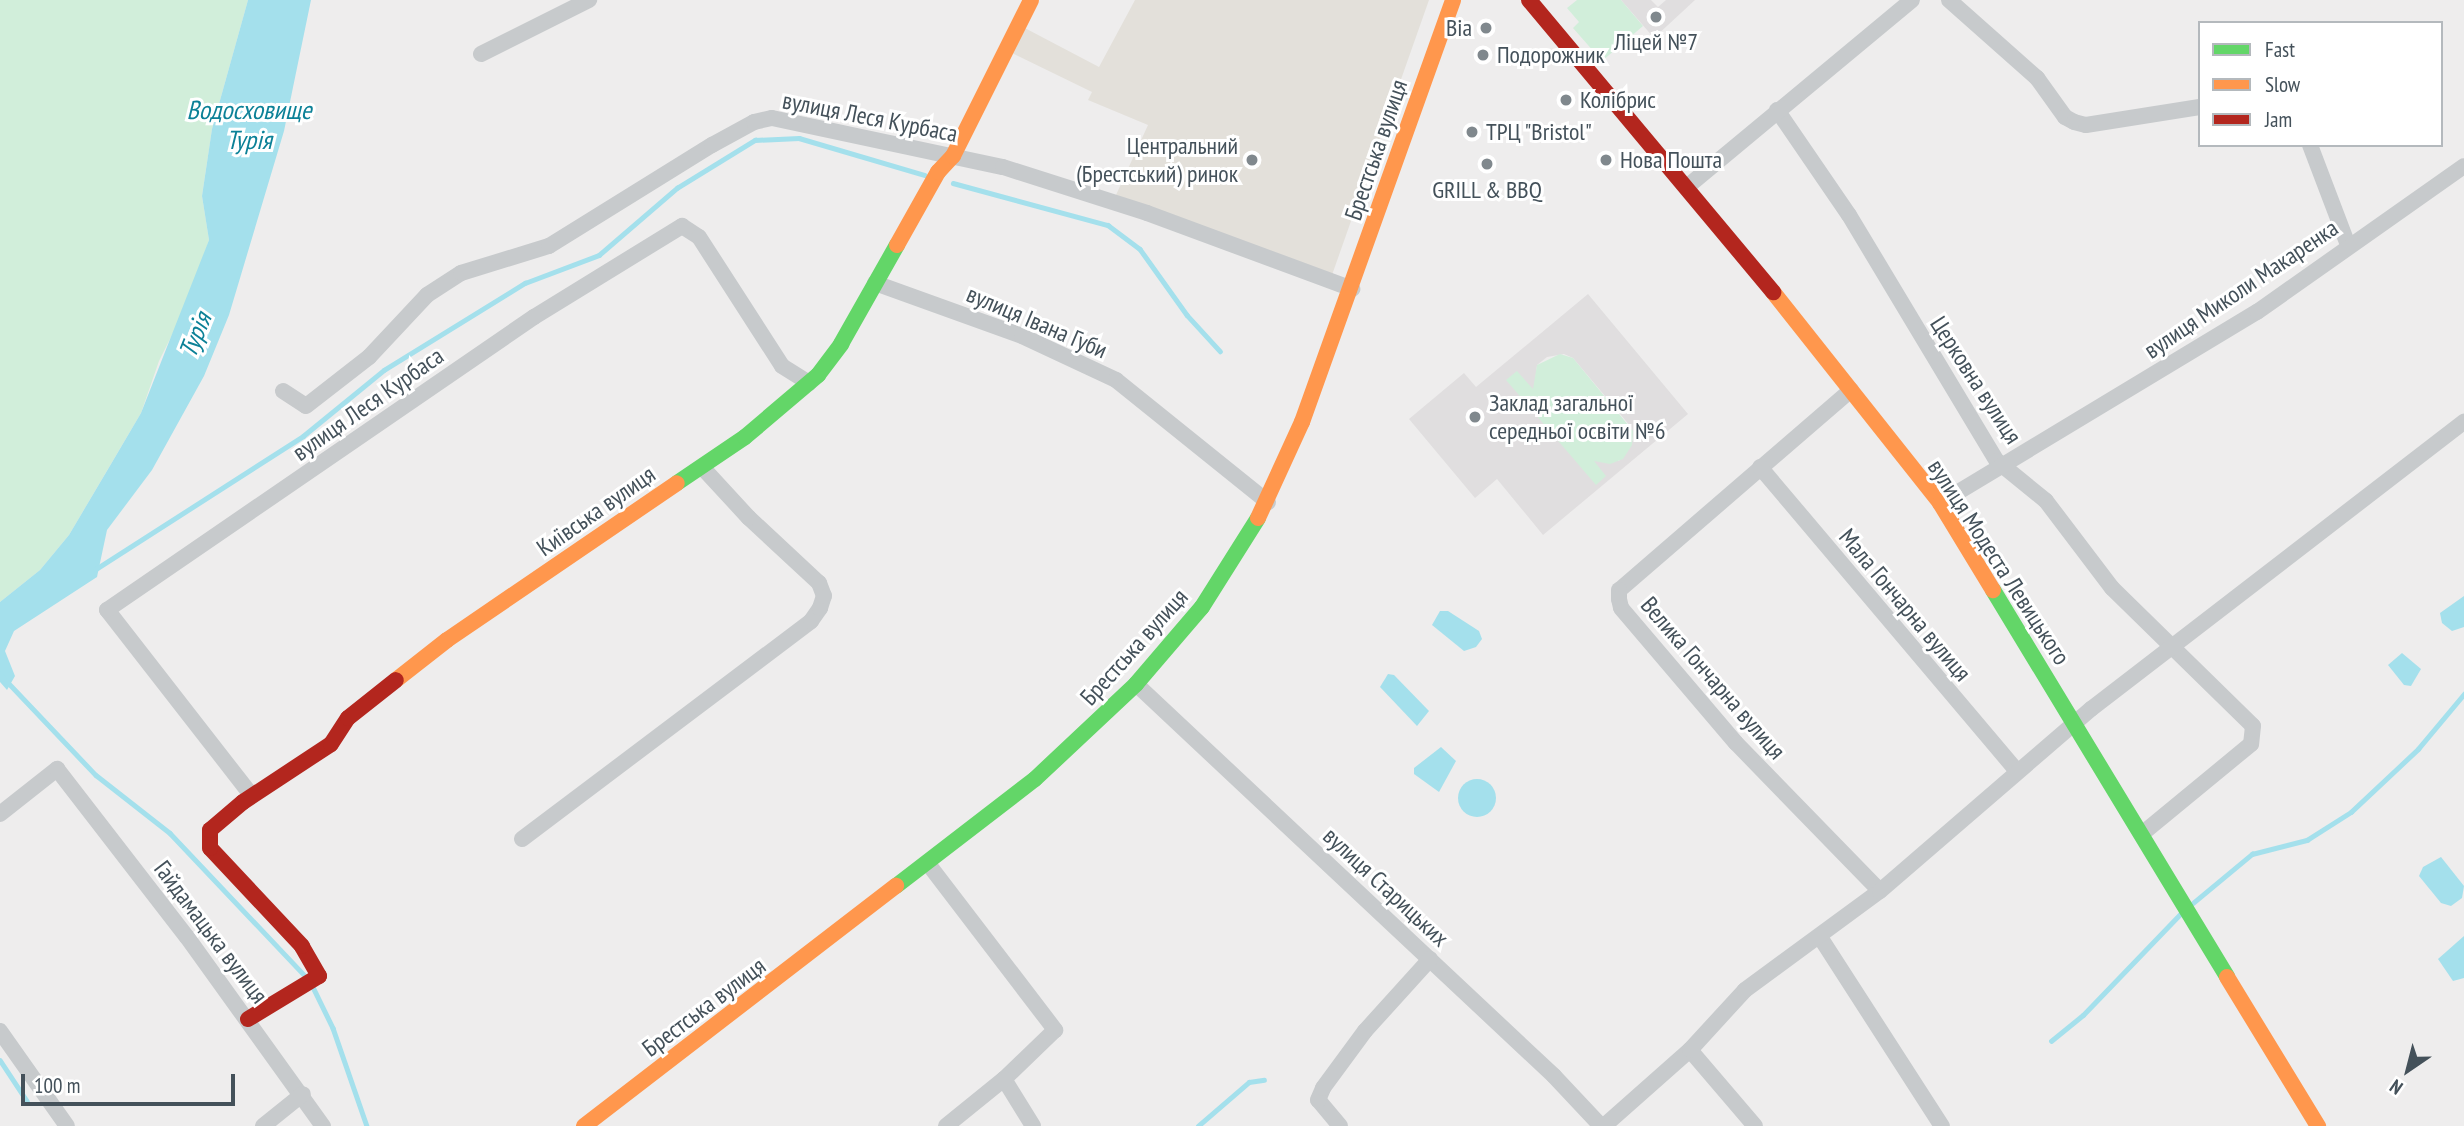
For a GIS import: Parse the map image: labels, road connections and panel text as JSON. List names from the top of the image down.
{
  "streets": {
    "street": [
      "вулиця Леся Курбаса",
      "Брестська вулиця",
      "вулиця Миколи Макаренка",
      "вулиця Івана Губи",
      "Церковна вулиця",
      "Київська вулиця",
      "вулиця Модеста Левицького",
      "Мала Гончарна вулиця",
      "Велика Гончарна вулиця",
      "вулиця Старицьких",
      "Гайдамацька вулиця"
    ]
  },
  "crossings": [
    ["вулиця Леся Курбаса", "Брестська вулиця"],
    ["вулиця Леся Курбаса", "Київська вулиця"],
    ["Брестська вулиця", "вулиця Івана Губи"],
    ["Брестська вулиця", "вулиця Старицьких"],
    ["вулиця Миколи Макаренка", "Церковна вулиця"],
    ["вулиця Миколи Макаренка", "вулиця Модеста Левицького"],
    ["вулиця Івана Губи", "Київська вулиця"],
    ["Церковна вулиця", "вулиця Модеста Левицького"],
    ["Київська вулиця", "Гайдамацька вулиця"],
    ["вулиця Модеста Левицького", "Велика Гончарна вулиця"],
    ["вулиця Модеста Левицького", "вулиця Старицьких"],
    ["Мала Гончарна вулиця", "Велика Гончарна вулиця"],
    ["Мала Гончарна вулиця", "вулиця Старицьких"],
    ["Велика Гончарна вулиця", "вулиця Старицьких"]
  ],
  "water": ["Водосховище Турія", "Турія"],
  "places": [
    "Ліцей №7",
    "Віа",
    "Подорожник",
    "Колібрис",
    "ТРЦ \"Bristol\"",
    "Центральний (Брестський) ринок",
    "Нова Пошта",
    "GRILL & BBQ",
    "Заклад загальної середньої освіти №6"
  ],
  "legend": ["Fast", "Slow", "Jam"],
  "scale_bar": "100 m",
  "north": "bottom left"
}
